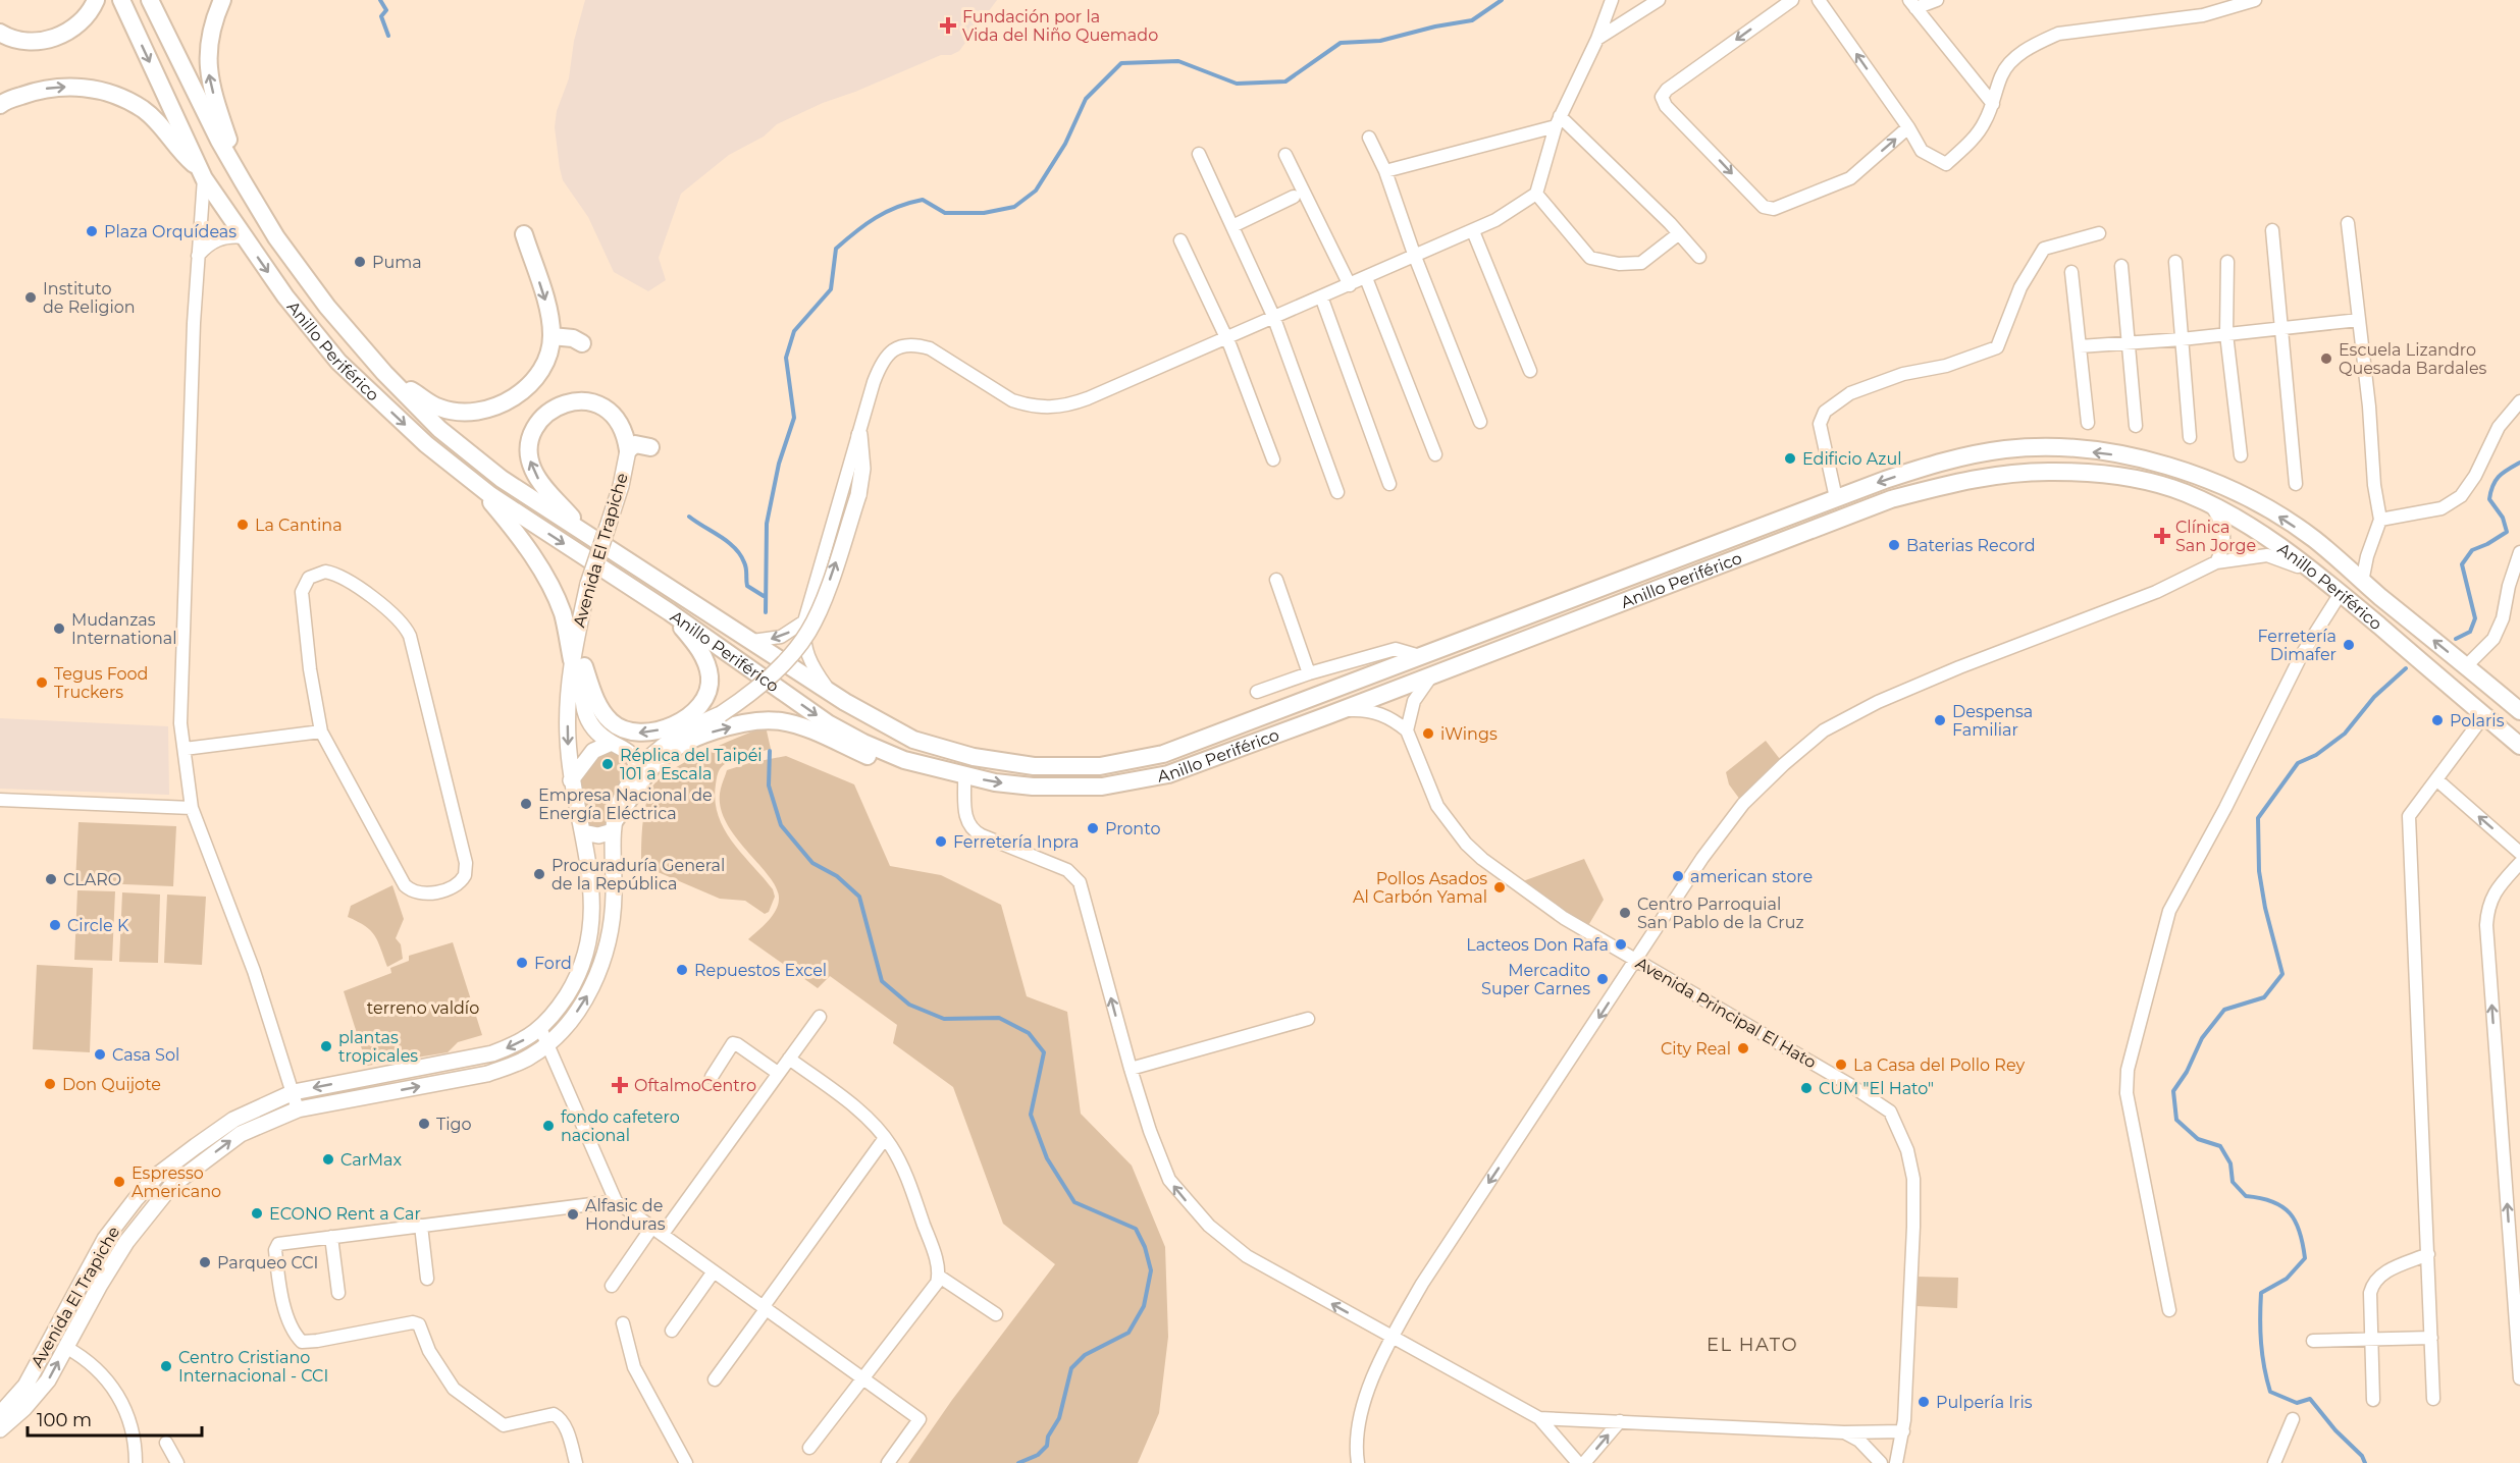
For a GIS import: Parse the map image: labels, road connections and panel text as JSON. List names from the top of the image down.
{
  "streets": {
    "highway": ["Anillo Periférico"],
    "main road": ["Avenida El Trapiche"],
    "street": ["Avenida Principal El Hato"]
  },
  "districts": ["EL HATO"],
  "parks": ["terreno valdío"],
  "places": {
    "health": ["Fundación por la Vida del Niño Quemado", "Clínica San Jorge", "OftalmoCentro"],
    "other": [
      "Plaza Orquídeas",
      "Puma",
      "Instituto de Religion",
      "Escuela Lizandro Quesada Bardales",
      "Edificio Azul",
      "La Cantina",
      "Baterias Record",
      "Mudanzas International",
      "Ferretería Dimafer",
      "Tegus Food Truckers",
      "Despensa Familiar",
      "Polaris",
      "iWings",
      "Réplica del Taipéi 101 a Escala",
      "Empresa Nacional de Energía Eléctrica",
      "Pronto",
      "Ferretería Inpra",
      "Procuraduría General de la República",
      "american store",
      "CLARO",
      "Pollos Asados Al Carbón Yamal",
      "Centro Parroquial San Pablo de la Cruz",
      "Circle K",
      "Lacteos Don Rafa",
      "Ford",
      "Repuestos Excel",
      "Mercadito Super Carnes",
      "plantas tropicales",
      "City Real",
      "Casa Sol",
      "La Casa del Pollo Rey",
      "Don Quijote",
      "CUM \"El Hato\"",
      "Tigo",
      "fondo cafetero nacional",
      "CarMax",
      "Espresso Americano",
      "ECONO Rent a Car",
      "Alfasic de Honduras",
      "Parqueo CCI",
      "Centro Cristiano Internacional - CCI",
      "Pulpería Iris"
    ]
  },
  "scale_bar": "100 m"
}
